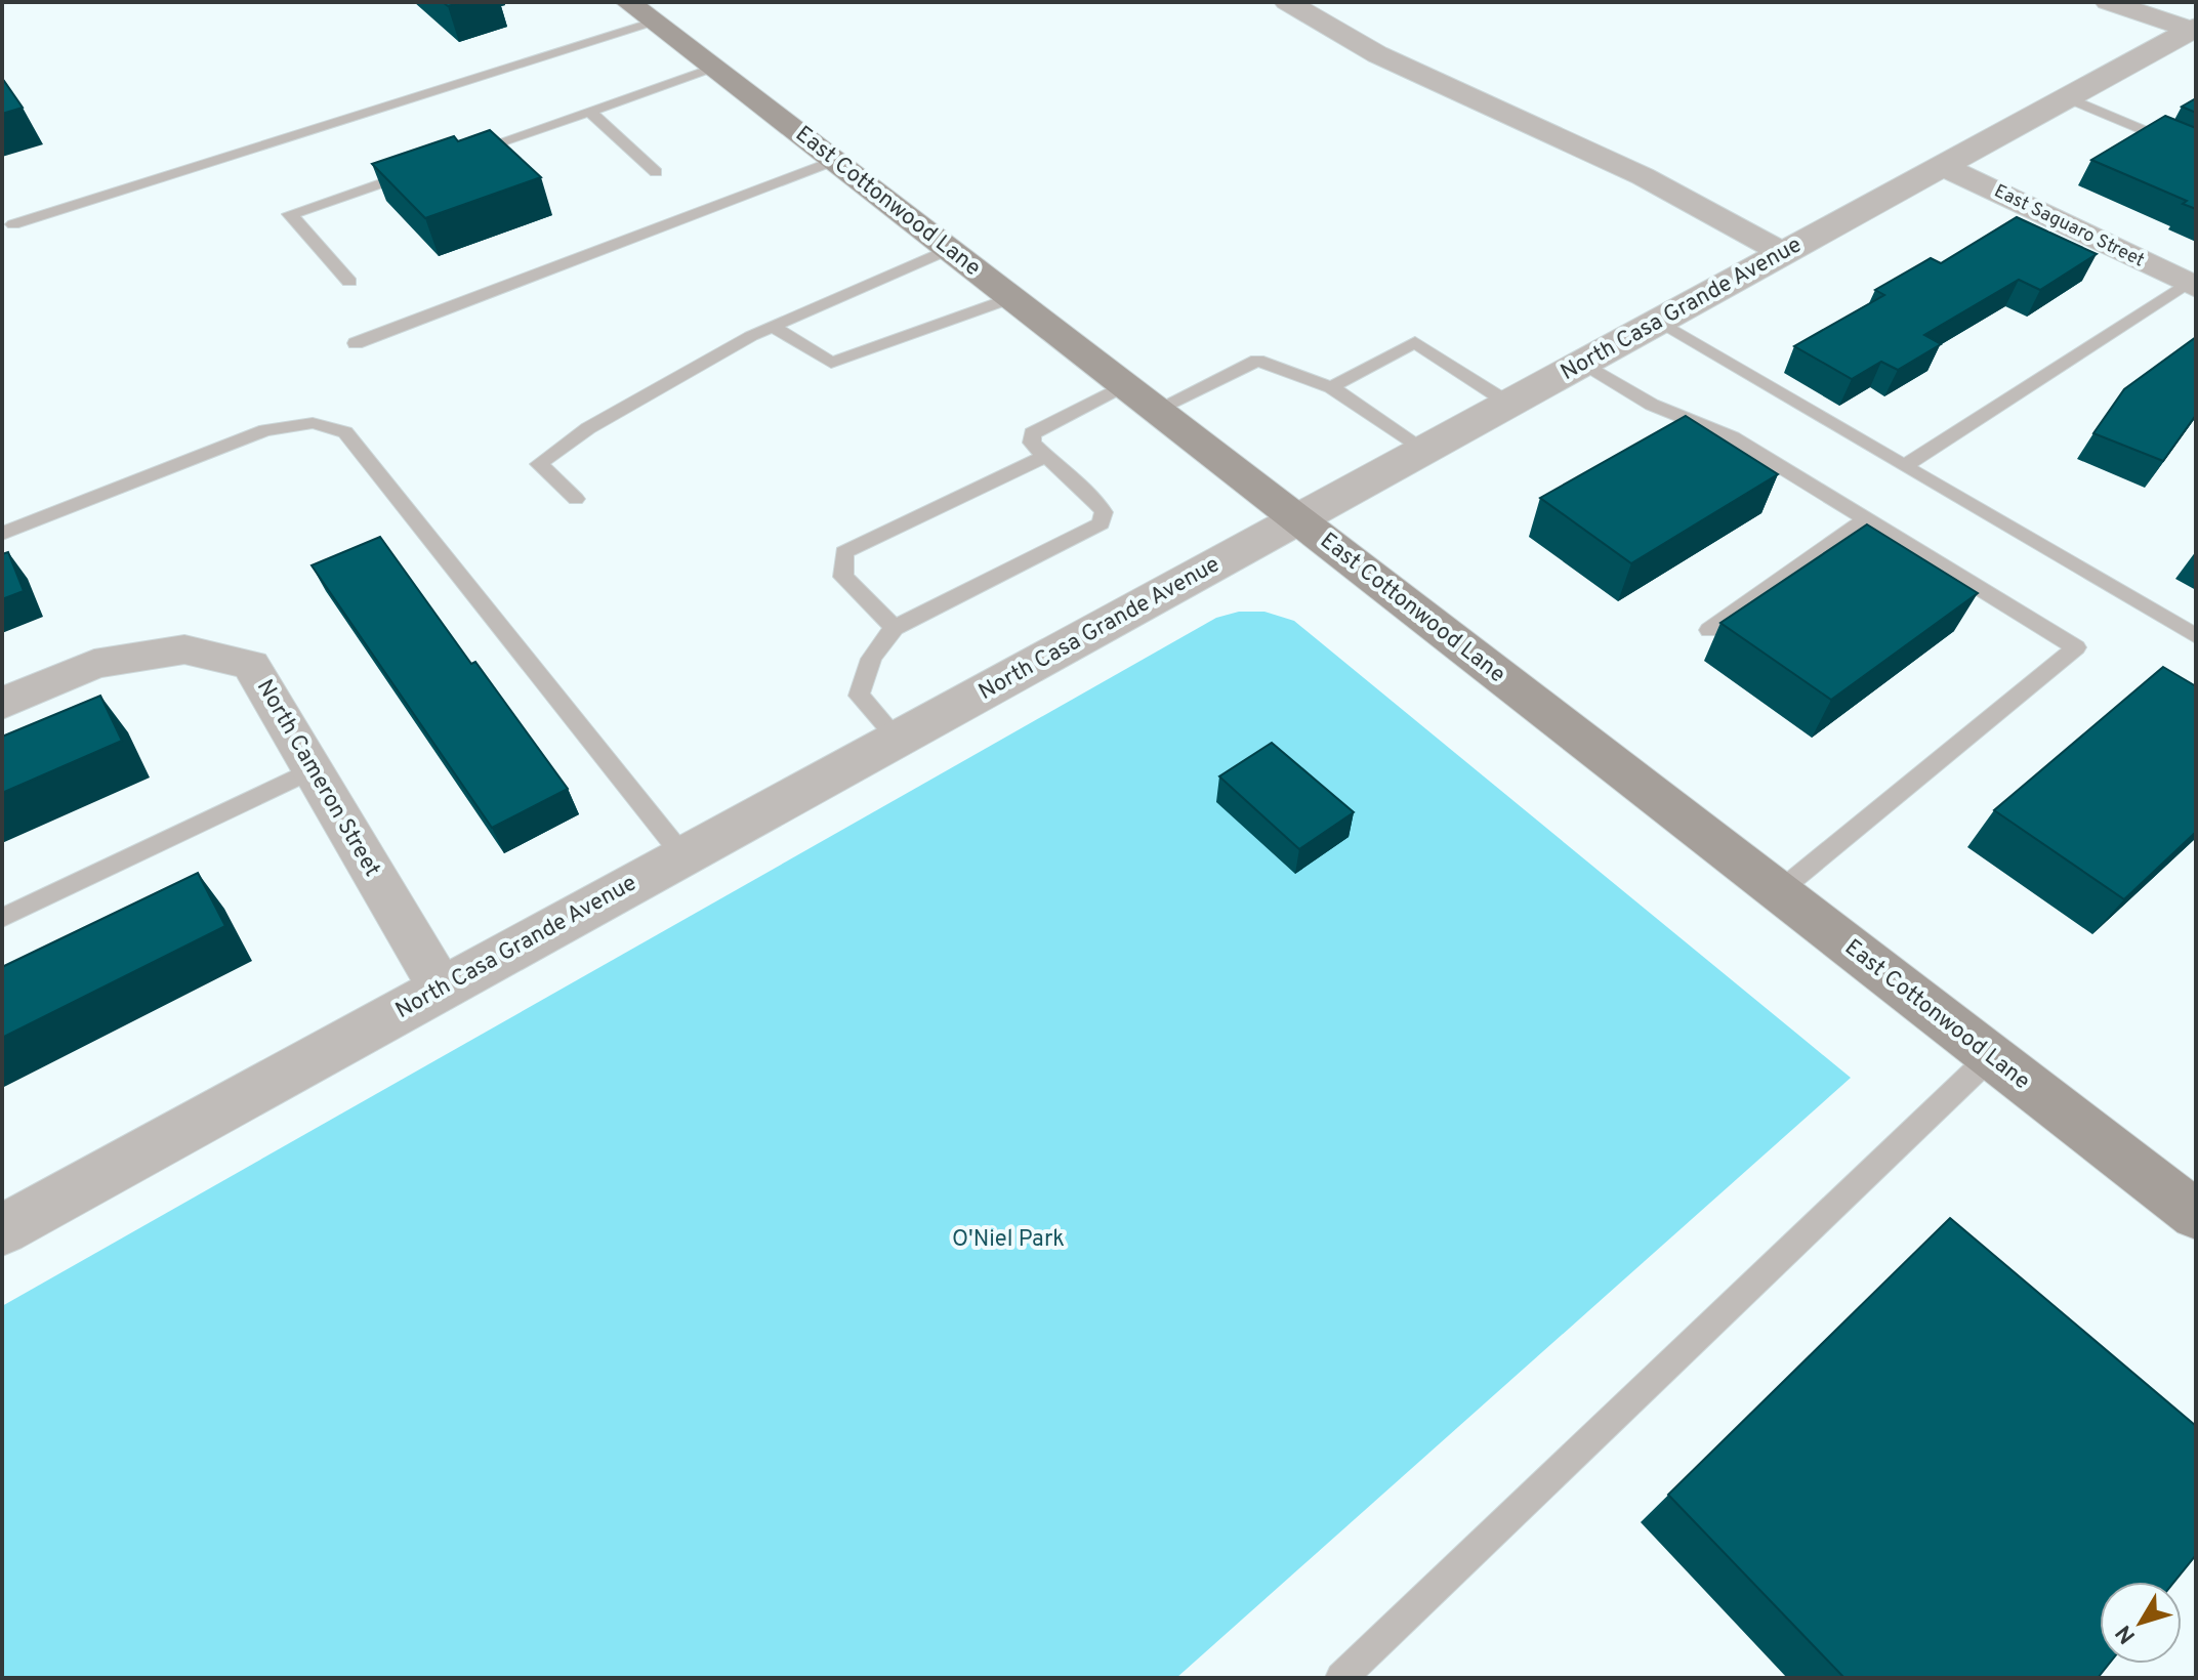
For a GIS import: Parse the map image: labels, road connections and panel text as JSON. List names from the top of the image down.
{
  "streets": {
    "main road": ["East Cottonwood Lane"],
    "street": ["East Saguaro Street", "North Casa Grande Avenue", "North Cameron Street"]
  },
  "crossings": [
    ["East Cottonwood Lane", "North Casa Grande Avenue"],
    ["East Saguaro Street", "North Casa Grande Avenue"],
    ["North Casa Grande Avenue", "North Cameron Street"]
  ],
  "parks": ["O'Niel Park"],
  "north": "bottom left"
}
